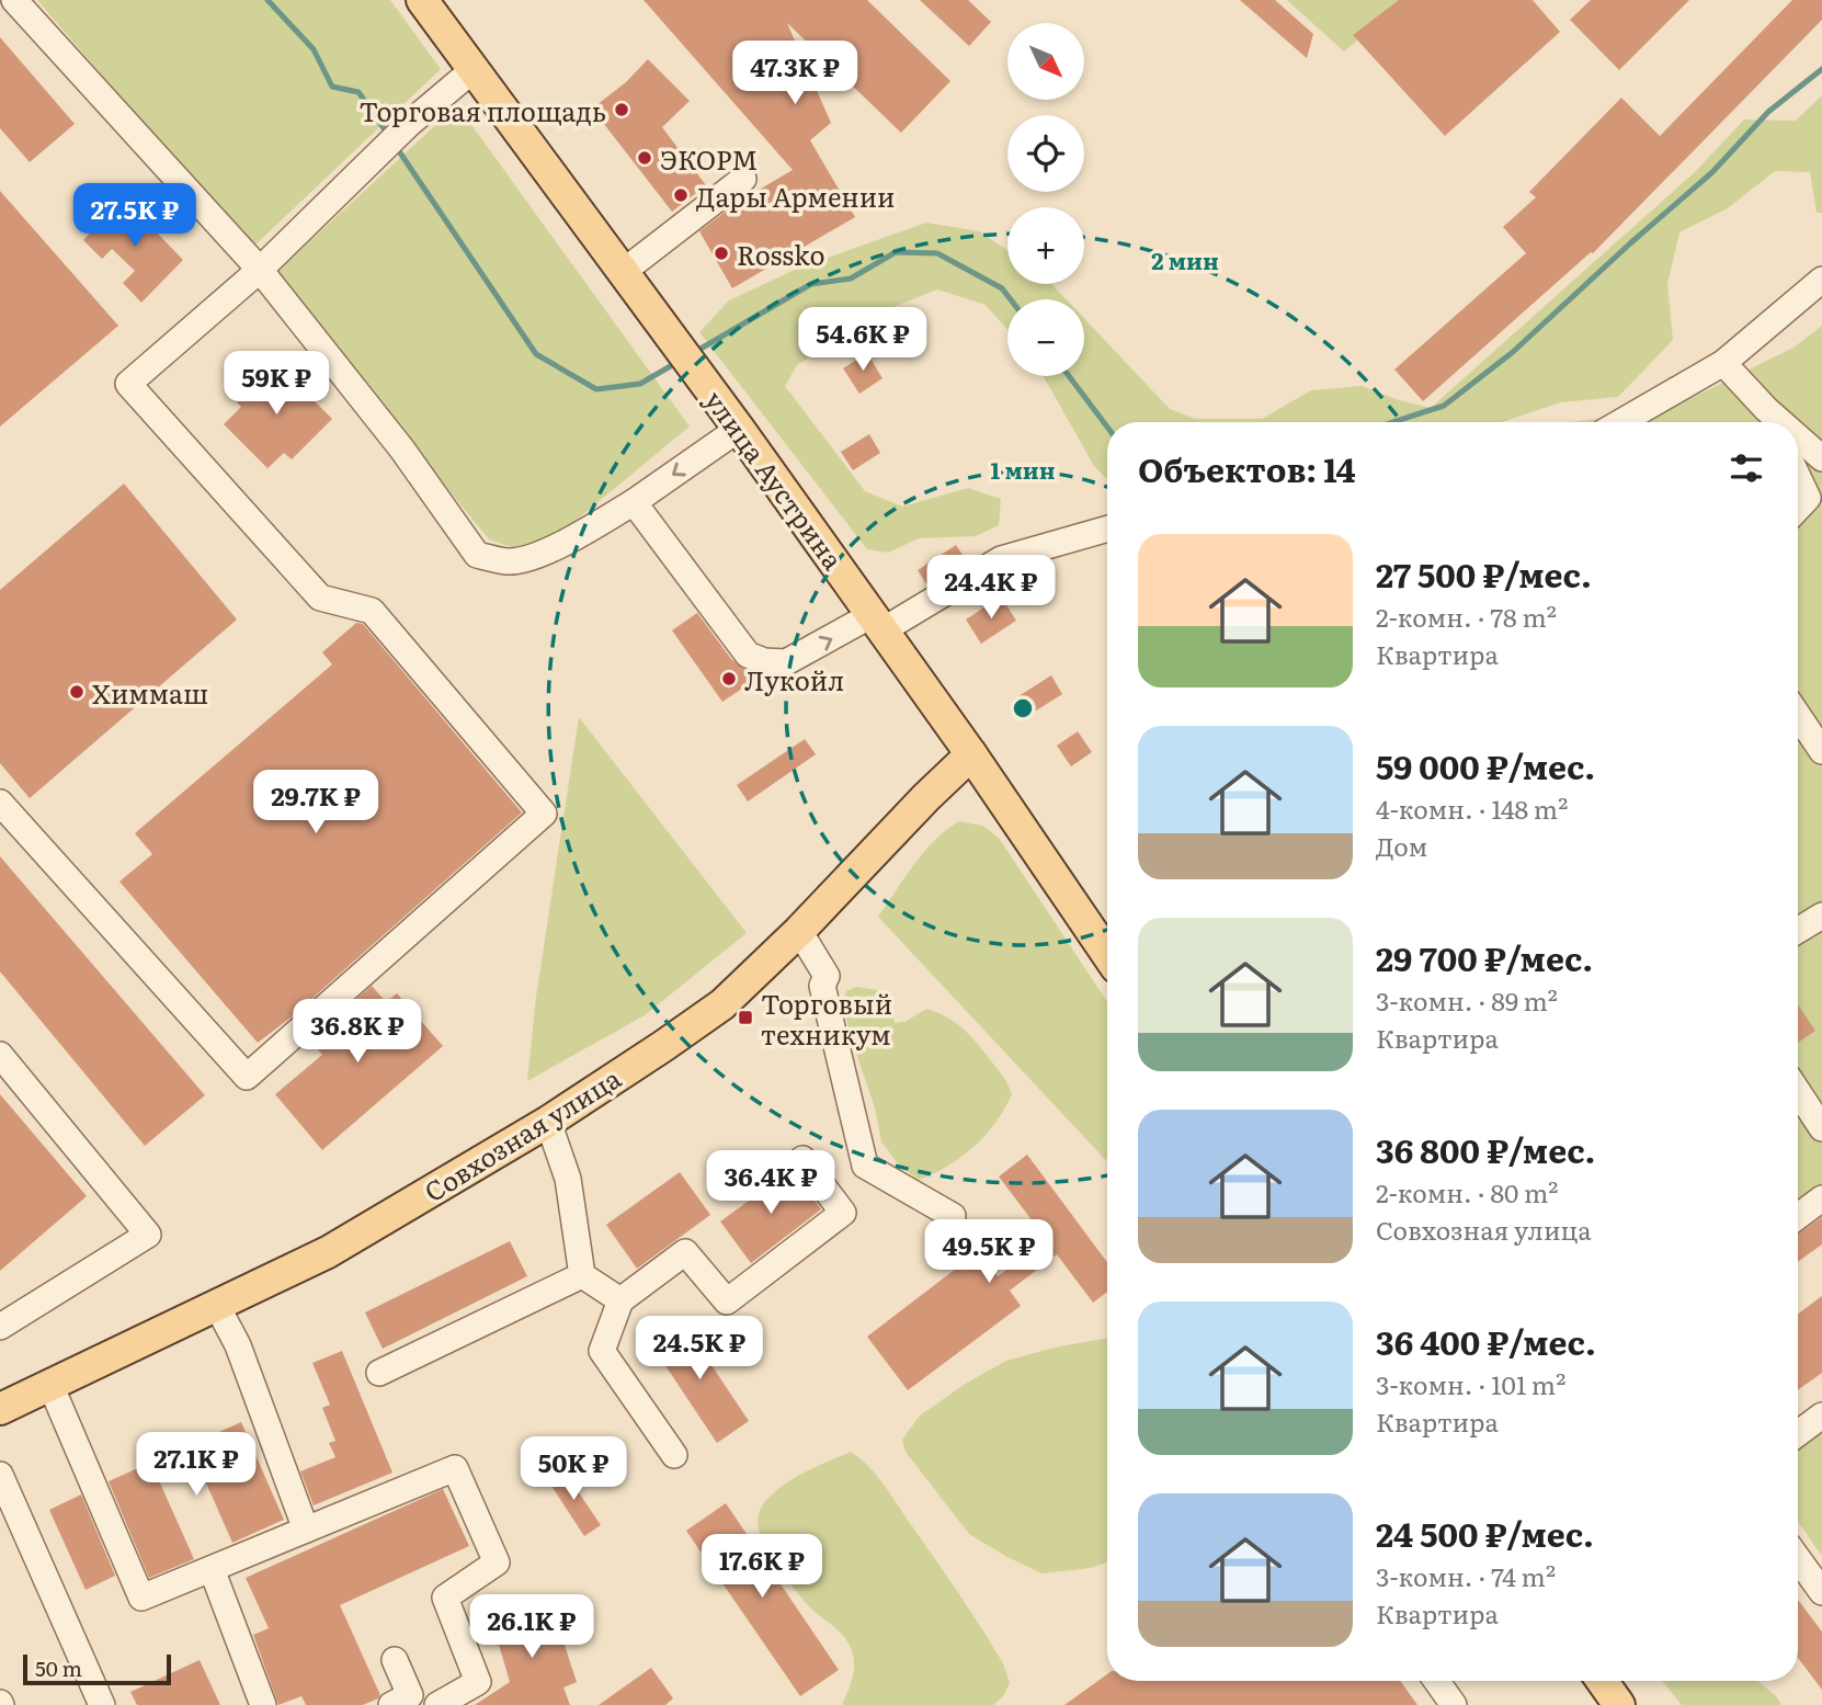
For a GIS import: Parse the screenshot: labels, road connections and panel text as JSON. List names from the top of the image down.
{
  "streets": {
    "main road": ["улица Аустрина", "Совхозная улица"]
  },
  "crossings": [
    ["улица Аустрина", "Совхозная улица"]
  ],
  "places": {
    "other": [
      "Торговая площадь",
      "ЭКОРМ",
      "Дары Армении",
      "Rossko",
      "Лукойл",
      "Химмаш"
    ],
    "transit": ["Торговый техникум"]
  },
  "scale_bar": "50 m",
  "north": "bottom right",
  "page": {
    "map_buttons": ["+", "−"],
    "price": [
      "47.3K ₽",
      "27.5K ₽",
      "54.6K ₽",
      "59K ₽",
      "24.4K ₽",
      "29.7K ₽",
      "36.8K ₽",
      "36.4K ₽",
      "49.5K ₽",
      "24.5K ₽",
      "27.1K ₽",
      "50K ₽",
      "17.6K ₽",
      "26.1K ₽"
    ],
    "heading": "Объектов: 14",
    "list": [
      {
        "name": "27 500 ₽/мес.",
        "note": "2-комн. · 78 m² · Квартира"
      },
      {
        "name": "59 000 ₽/мес.",
        "note": "4-комн. · 148 m² · Дом"
      },
      {
        "name": "29 700 ₽/мес.",
        "note": "3-комн. · 89 m² · Квартира"
      },
      {
        "name": "36 800 ₽/мес.",
        "note": "2-комн. · 80 m² · Совхозная улица"
      },
      {
        "name": "36 400 ₽/мес.",
        "note": "3-комн. · 101 m² · Квартира"
      },
      {
        "name": "24 500 ₽/мес.",
        "note": "3-комн. · 74 m² · Квартира"
      }
    ],
    "scale": "50 m"
  },
  "rings": ["2 мин", "1 мин"]
}
